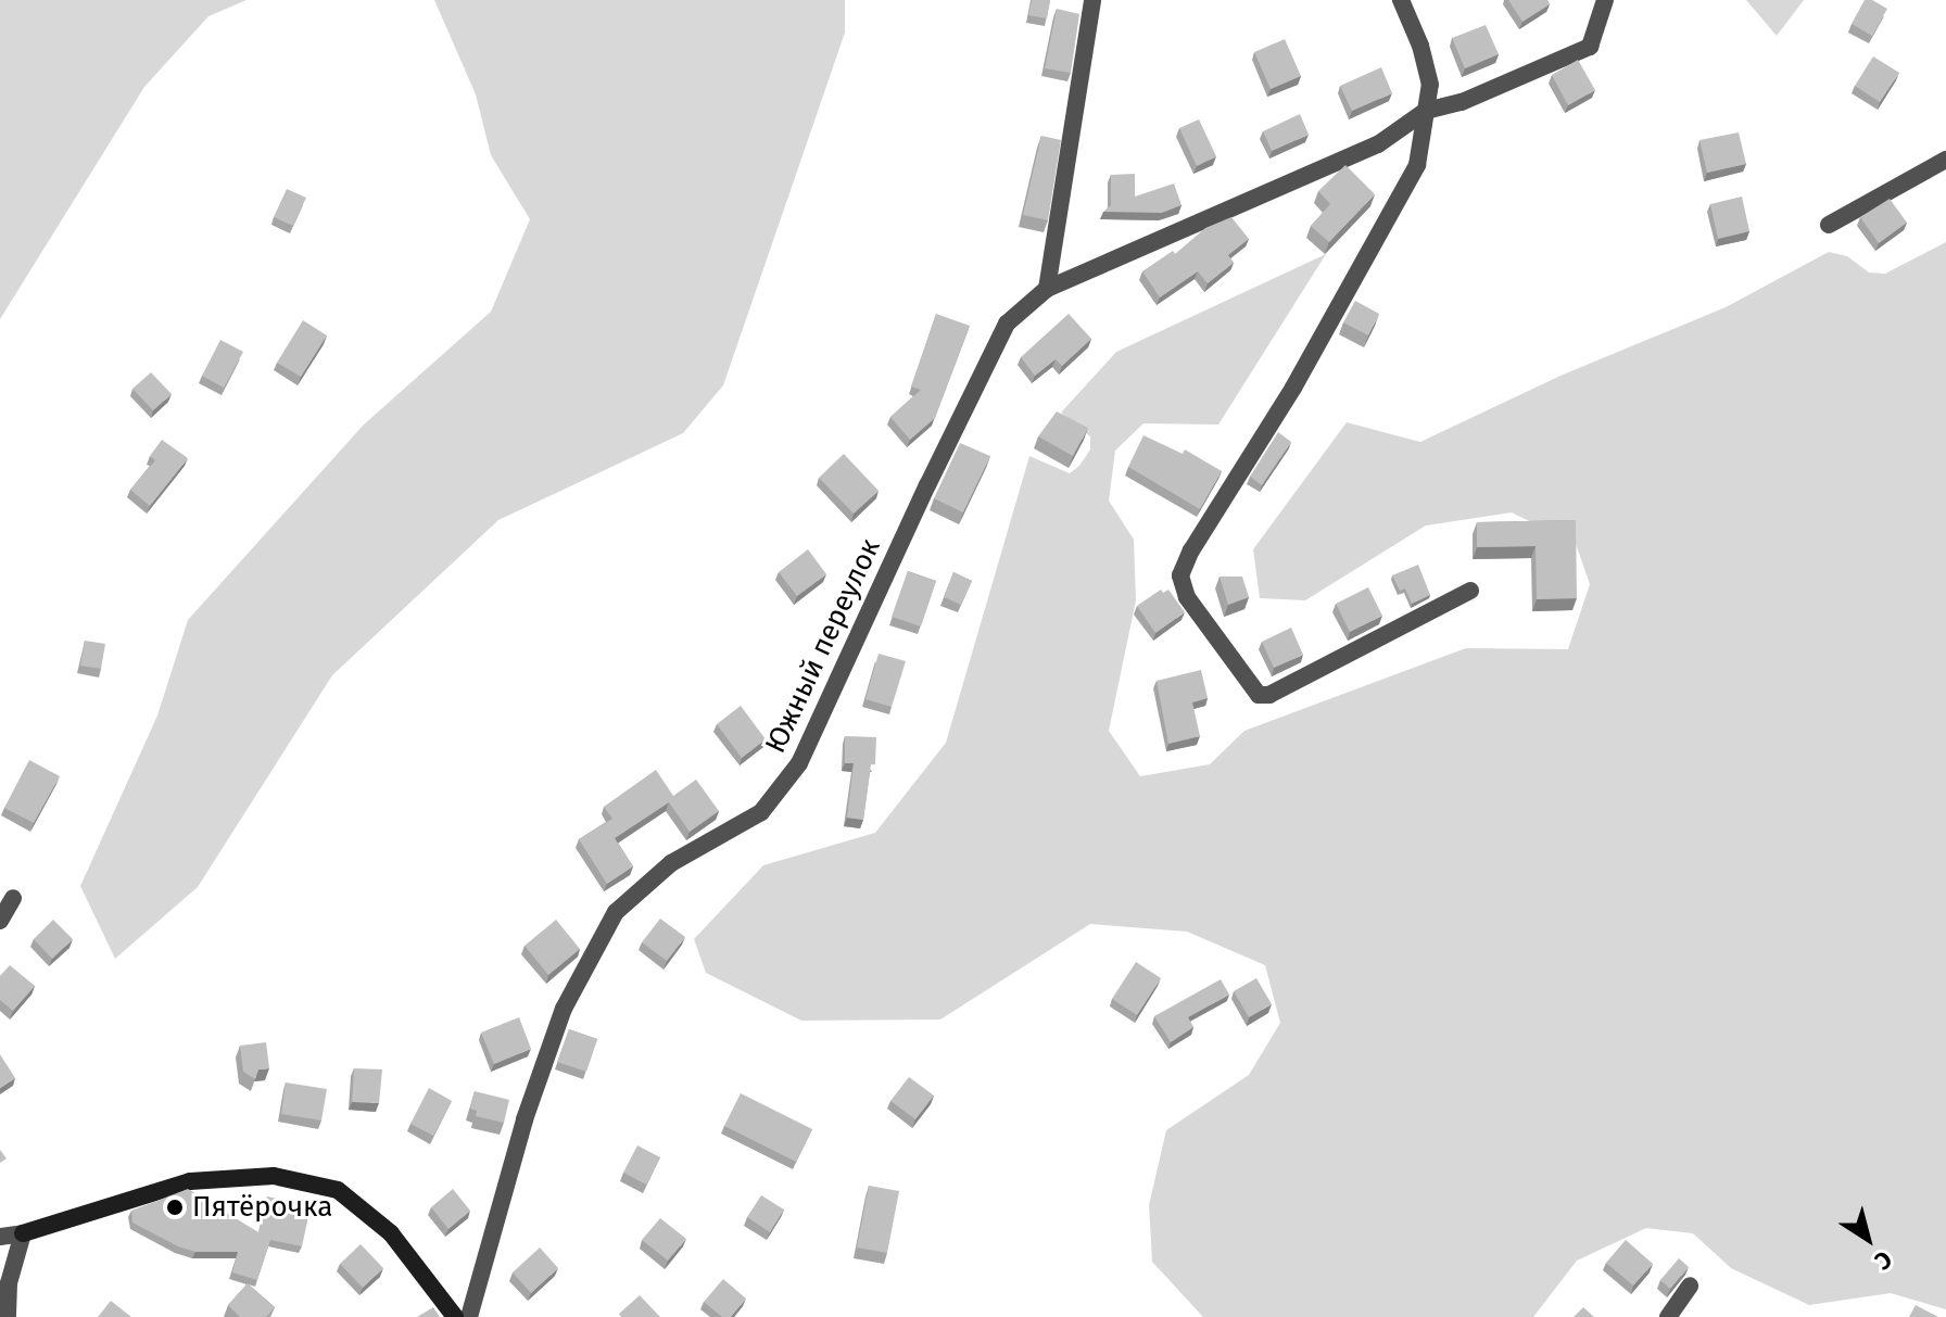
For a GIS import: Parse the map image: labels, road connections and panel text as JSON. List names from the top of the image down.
{
  "streets": {
    "street": ["Южный переулок"]
  },
  "places": ["Пятёрочка"],
  "north": "bottom right"
}
